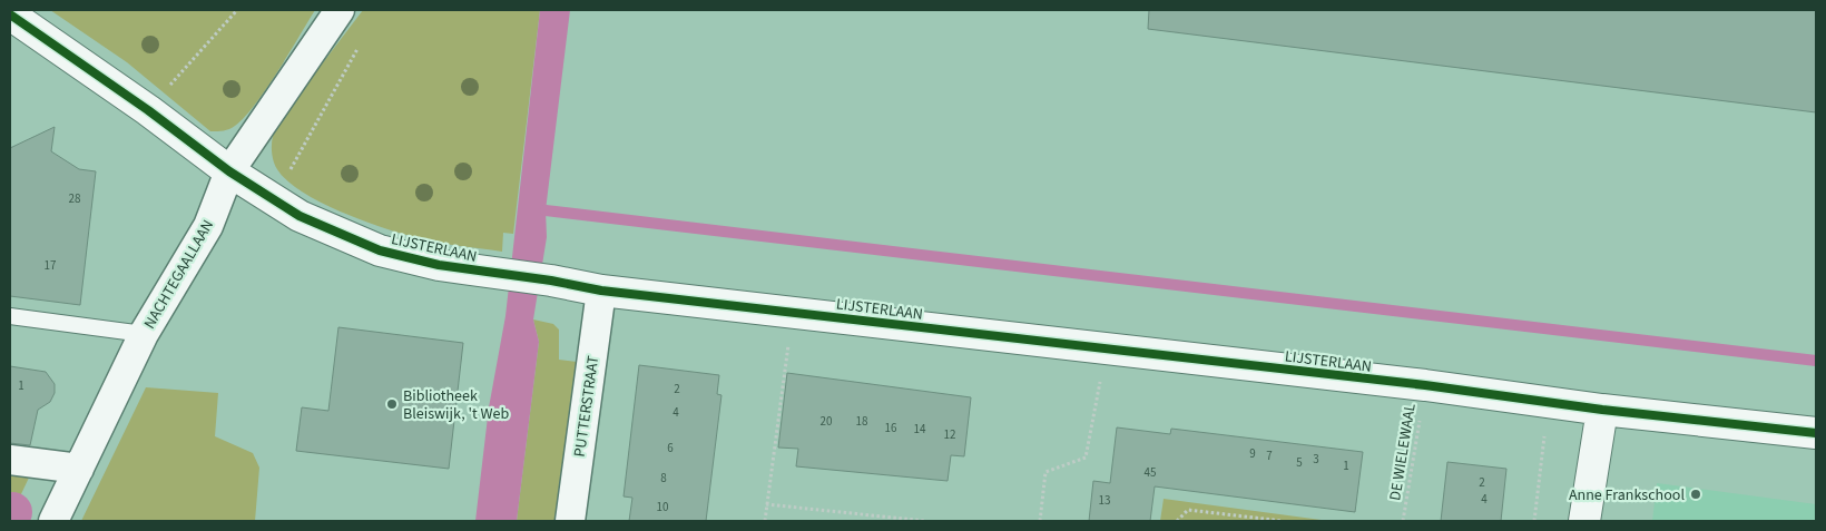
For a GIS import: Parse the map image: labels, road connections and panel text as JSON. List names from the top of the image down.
{
  "streets": {
    "street": ["LIJSTERLAAN", "NACHTEGAALLAAN", "PUTTERSTRAAT"],
    "path": ["DE WIELEWAAL"]
  },
  "crossings": [
    ["LIJSTERLAAN", "NACHTEGAALLAAN"],
    ["LIJSTERLAAN", "PUTTERSTRAAT"],
    ["LIJSTERLAAN", "DE WIELEWAAL"]
  ],
  "places": ["Bibliotheek Bleiswijk, 't Web", "Anne Frankschool"],
  "house_numbers": [
    "28",
    "17",
    "1",
    "2",
    "4",
    "20",
    "18",
    "16",
    "14",
    "12",
    "6",
    "9",
    "7",
    "3",
    "5",
    "1",
    "45",
    "8",
    "2",
    "4",
    "13",
    "10"
  ]
}
